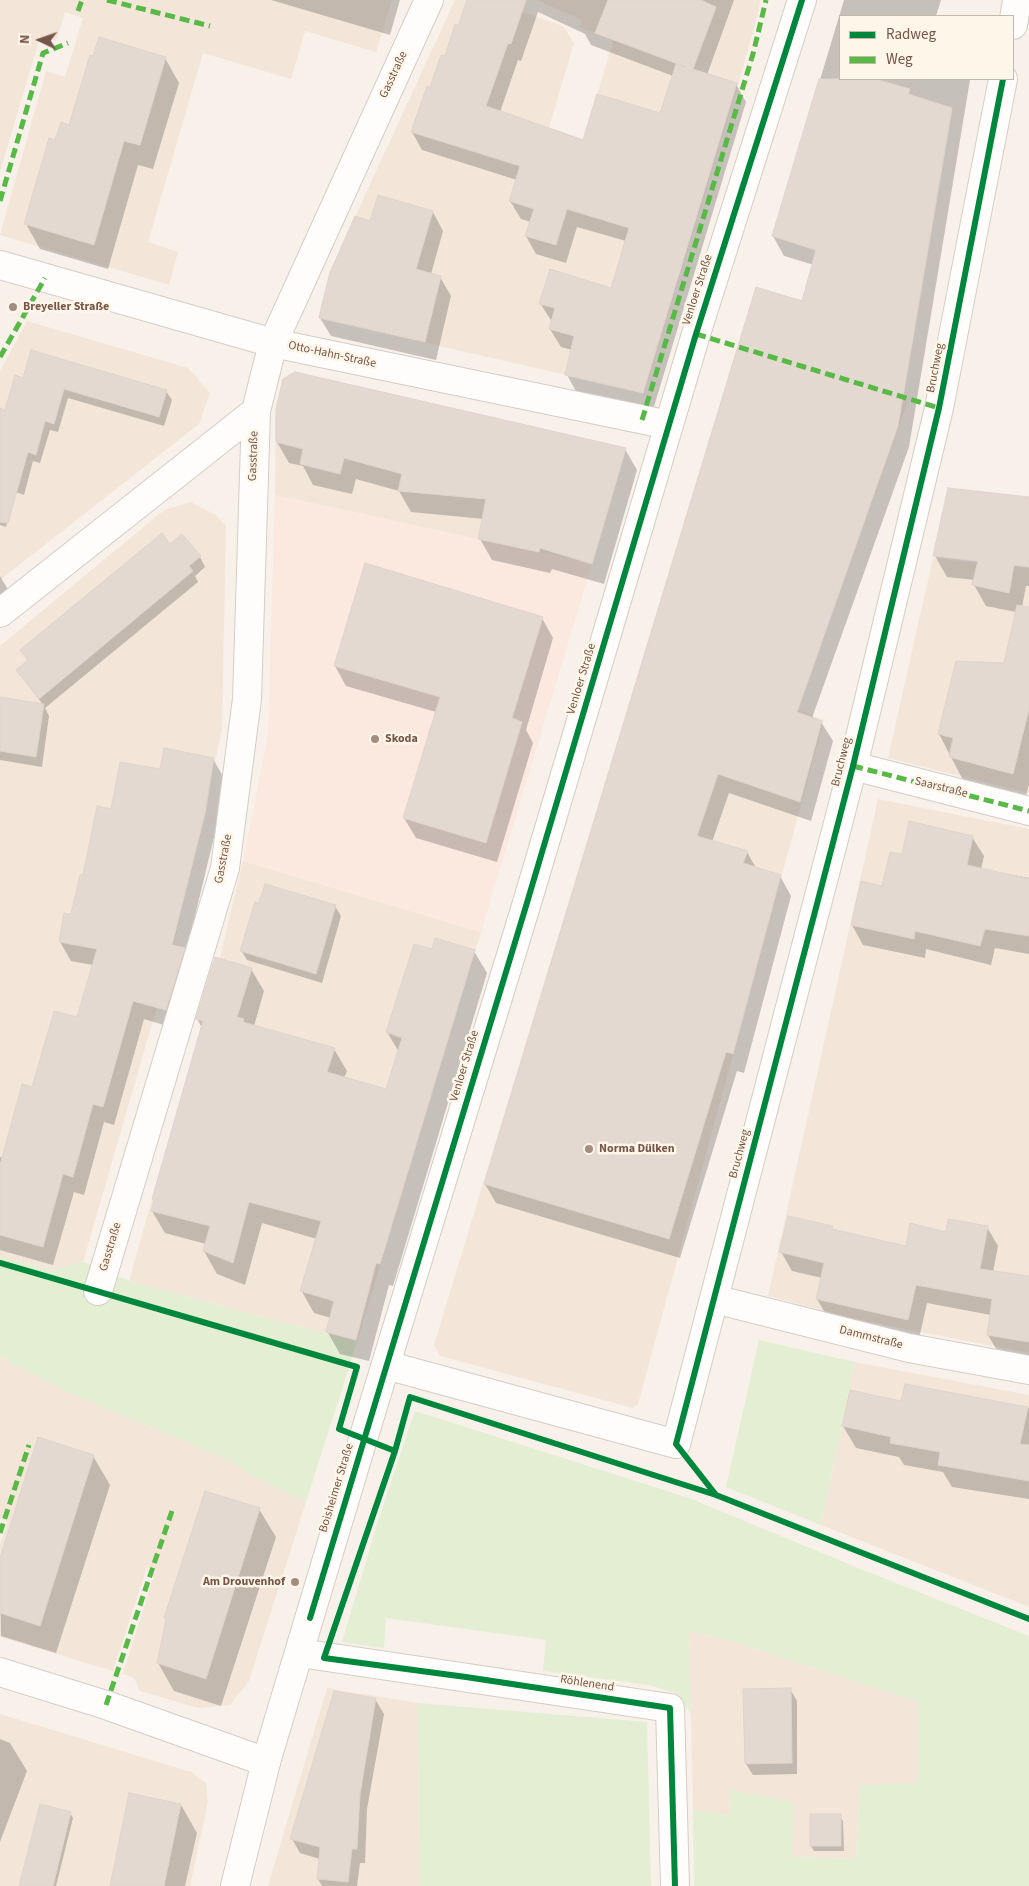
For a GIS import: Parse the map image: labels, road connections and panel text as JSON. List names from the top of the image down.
{
  "streets": {
    "street": [
      "Gasstraße",
      "Venloer Straße",
      "Otto-Hahn-Straße",
      "Bruchweg",
      "Saarstraße",
      "Dammstraße",
      "Boisheimer Straße",
      "Röhlenend"
    ]
  },
  "crossings": [
    ["Gasstraße", "Otto-Hahn-Straße"],
    ["Venloer Straße", "Otto-Hahn-Straße"],
    ["Venloer Straße", "Bruchweg"],
    ["Venloer Straße", "Boisheimer Straße"],
    ["Bruchweg", "Saarstraße"],
    ["Bruchweg", "Dammstraße"],
    ["Bruchweg", "Boisheimer Straße"],
    ["Boisheimer Straße", "Röhlenend"]
  ],
  "places": [
    "Breyeller Straße",
    "Skoda",
    "Norma Dülken",
    "Am Drouvenhof"
  ],
  "legend": ["Radweg", "Weg"],
  "north": "left"
}
